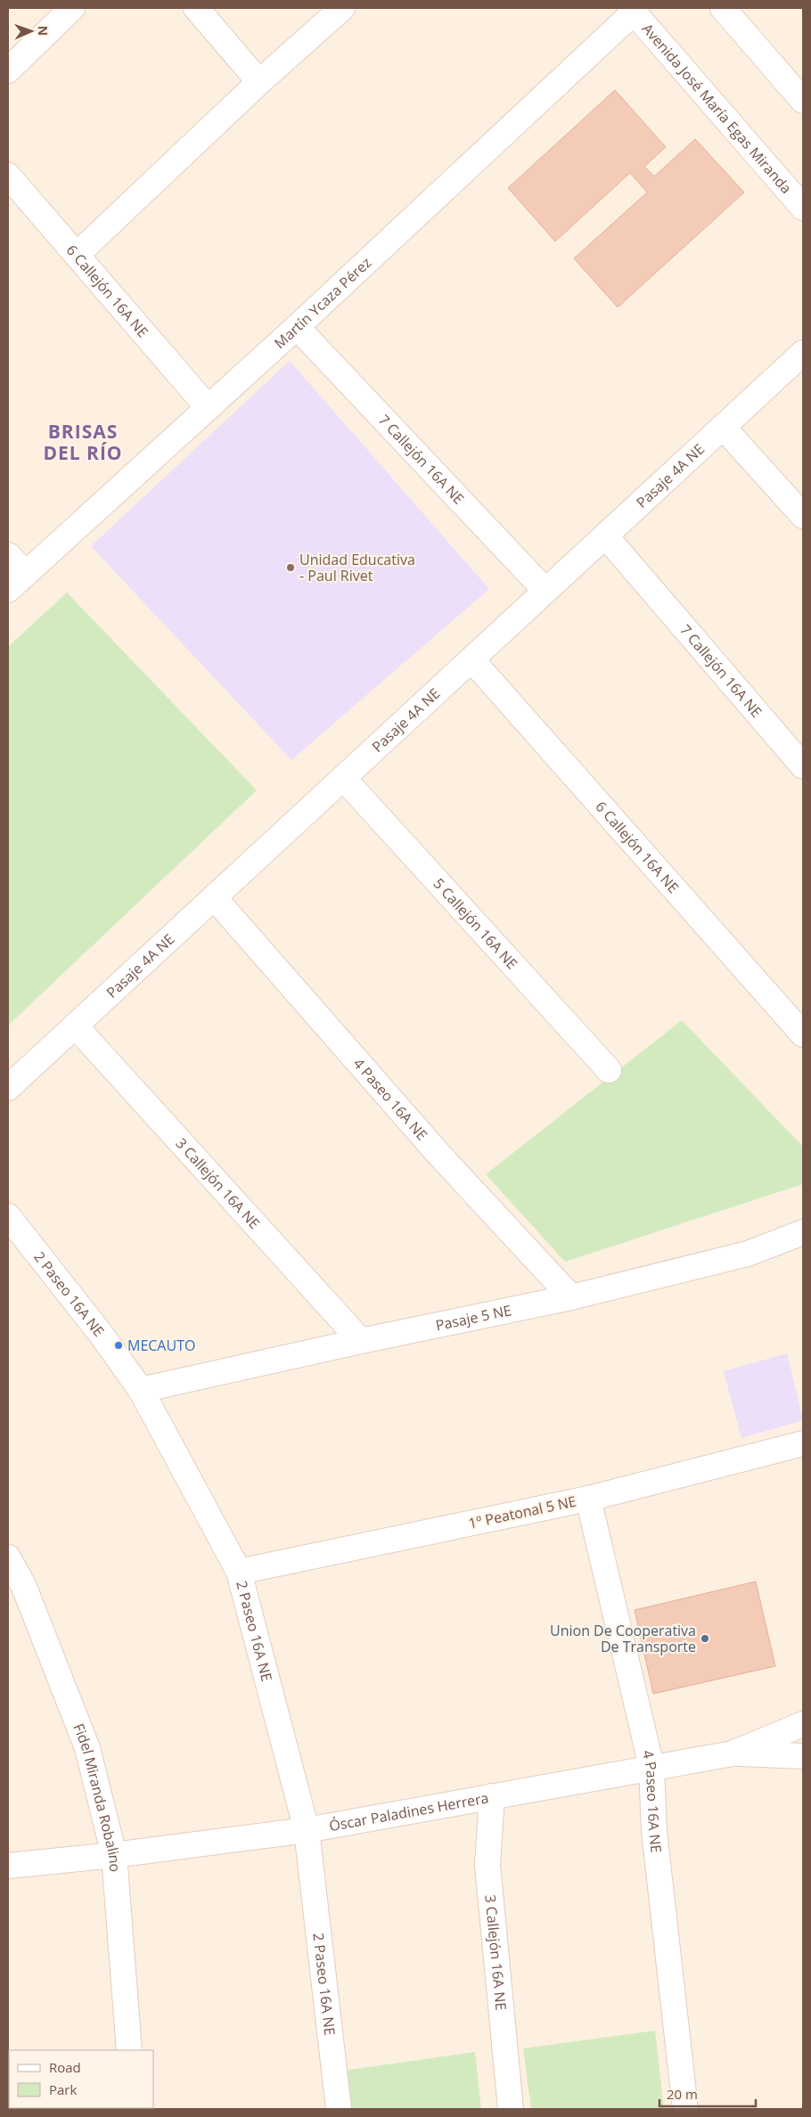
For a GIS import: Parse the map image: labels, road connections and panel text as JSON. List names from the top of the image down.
{
  "streets": {
    "street": [
      "Avenida José María Egas Miranda",
      "6 Callejón 16A NE",
      "Martín Ycaza Pérez",
      "7 Callejón 16A NE",
      "Pasaje 4A NE",
      "5 Callejón 16A NE",
      "4 Paseo 16A NE",
      "3 Callejón 16A NE",
      "2 Paseo 16A NE",
      "Pasaje 5 NE",
      "1º Peatonal 5 NE",
      "Fidel Miranda Robalino",
      "Óscar Paladines Herrera"
    ]
  },
  "crossings": [
    ["Avenida José María Egas Miranda", "Martín Ycaza Pérez"],
    ["6 Callejón 16A NE", "Martín Ycaza Pérez"],
    ["6 Callejón 16A NE", "Pasaje 4A NE"],
    ["Martín Ycaza Pérez", "7 Callejón 16A NE"],
    ["7 Callejón 16A NE", "Pasaje 4A NE"],
    ["Pasaje 4A NE", "5 Callejón 16A NE"],
    ["Pasaje 4A NE", "4 Paseo 16A NE"],
    ["Pasaje 4A NE", "3 Callejón 16A NE"],
    ["4 Paseo 16A NE", "Pasaje 5 NE"],
    ["4 Paseo 16A NE", "1º Peatonal 5 NE"],
    ["4 Paseo 16A NE", "Óscar Paladines Herrera"],
    ["3 Callejón 16A NE", "Pasaje 5 NE"],
    ["3 Callejón 16A NE", "Óscar Paladines Herrera"],
    ["2 Paseo 16A NE", "Pasaje 5 NE"],
    ["2 Paseo 16A NE", "1º Peatonal 5 NE"],
    ["2 Paseo 16A NE", "Óscar Paladines Herrera"],
    ["Fidel Miranda Robalino", "Óscar Paladines Herrera"]
  ],
  "districts": ["BRISAS DEL RÍO"],
  "places": ["Unidad Educativa - Paul Rivet", "MECAUTO", "Union De Cooperativa De Transporte"],
  "legend": ["Road", "Park"],
  "scale_bar": "20 m",
  "north": "right"
}
